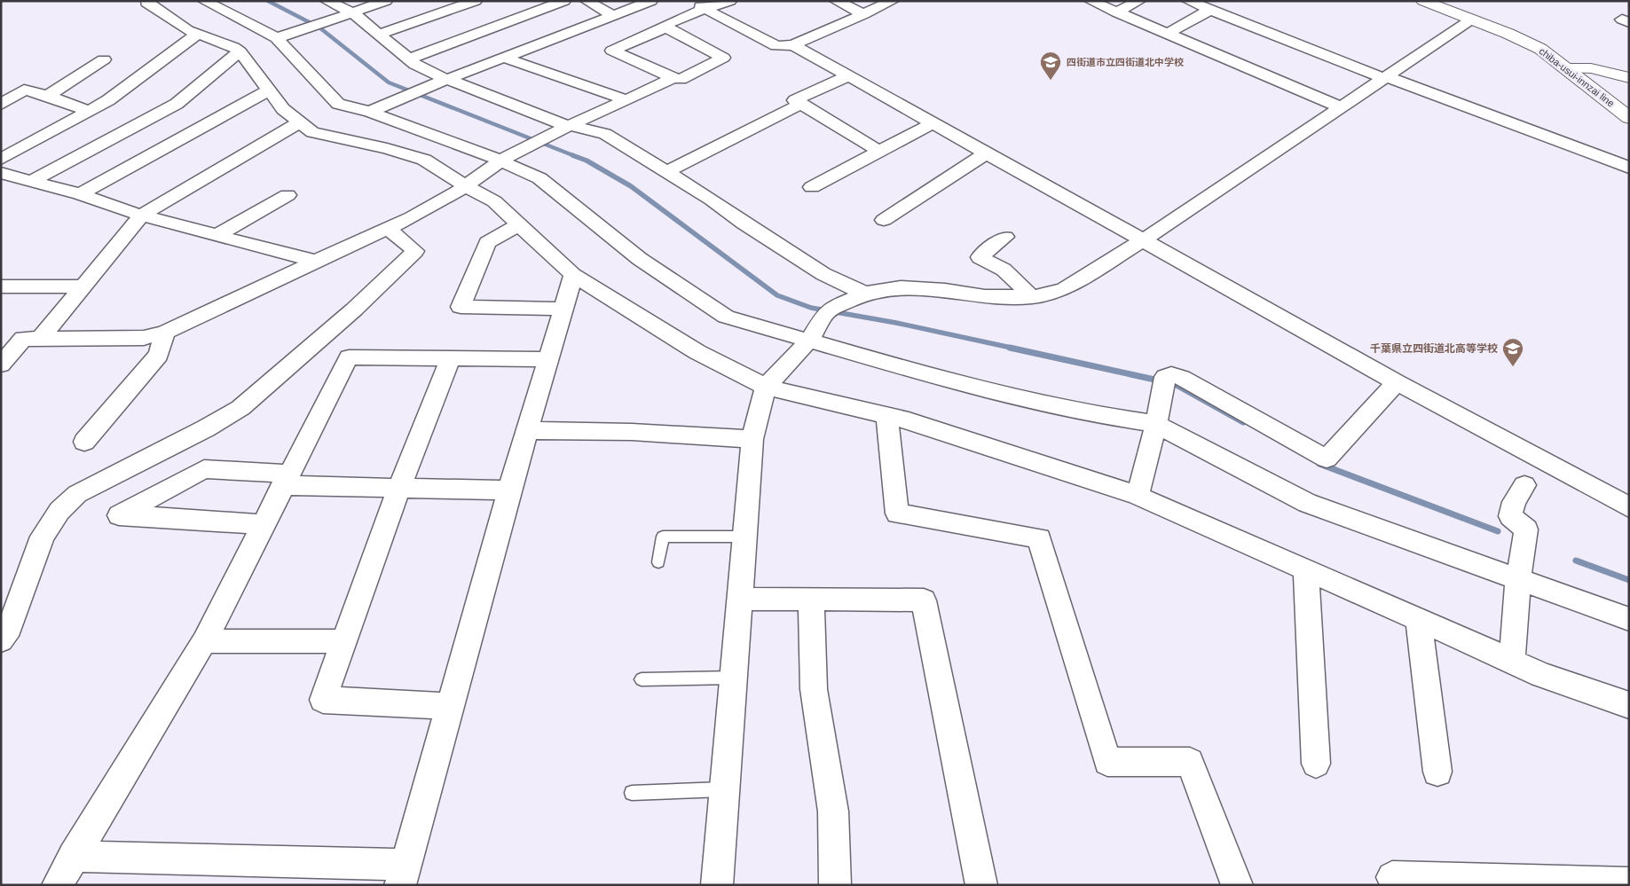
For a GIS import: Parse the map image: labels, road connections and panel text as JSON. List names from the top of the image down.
{
  "streets": {
    "main road": ["chiba-usui-innzai line"]
  },
  "places": {
    "school or university": ["四街道市立四街道北中学校", "千葉県立四街道北高等学校"]
  }
}
